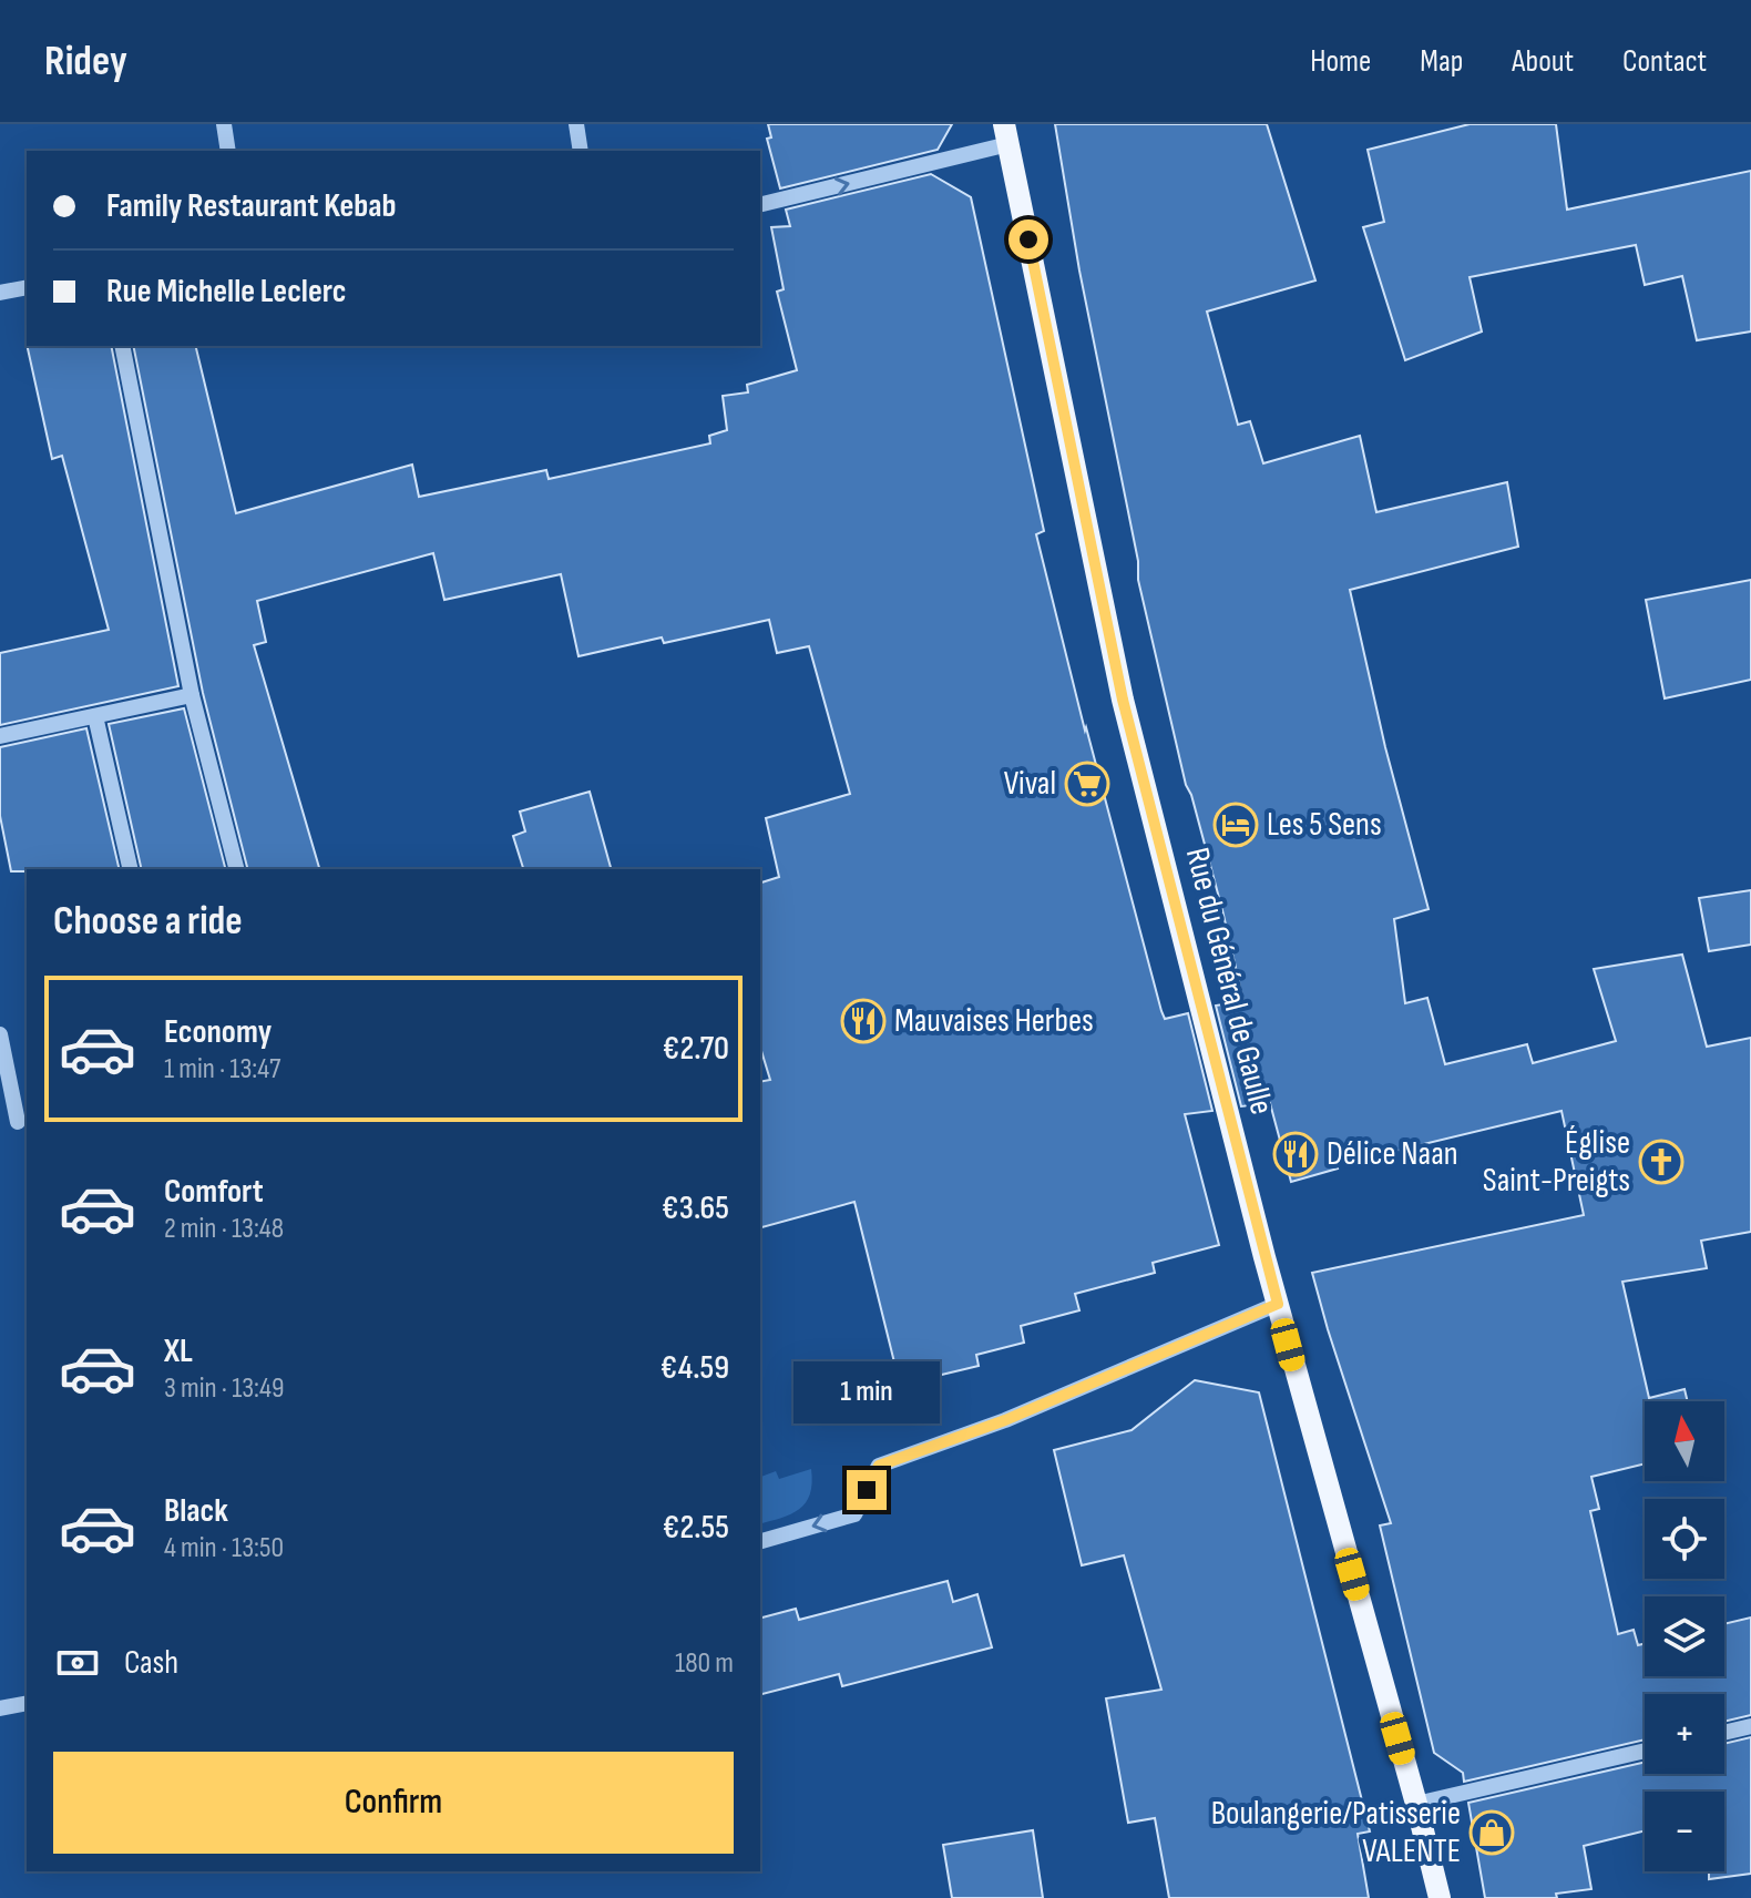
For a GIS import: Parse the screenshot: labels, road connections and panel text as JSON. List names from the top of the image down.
{
  "streets": {
    "main road": ["Rue du Général de Gaulle"]
  },
  "places": {
    "supermarket": ["Vival"],
    "hotel": ["Les 5 Sens"],
    "restaurant": ["Mauvaises Herbes", "Délice Naan"],
    "church": ["Église Saint-Preigts"],
    "shop": ["Boulangerie/Patisserie VALENTE"]
  },
  "north": "top",
  "page": {
    "header": "Ridey",
    "nav": [
      "Home",
      "Map",
      "About",
      "Contact"
    ],
    "banner": ["Family Restaurant Kebab", "Rue Michelle Leclerc"],
    "heading": "Choose a ride",
    "list": [
      {
        "name": "Economy",
        "note": "1 min · 13:47",
        "value": "€2.70"
      },
      {
        "name": "Comfort",
        "note": "2 min · 13:48",
        "value": "€3.65"
      },
      {
        "name": "XL",
        "note": "3 min · 13:49",
        "value": "€4.59"
      },
      {
        "name": "Black",
        "note": "4 min · 13:50",
        "value": "€2.55"
      }
    ],
    "bubble": "1 min",
    "map_buttons": ["+", "−"],
    "pay": ["Cash", "180 m"],
    "buttons": "Confirm"
  }
}
